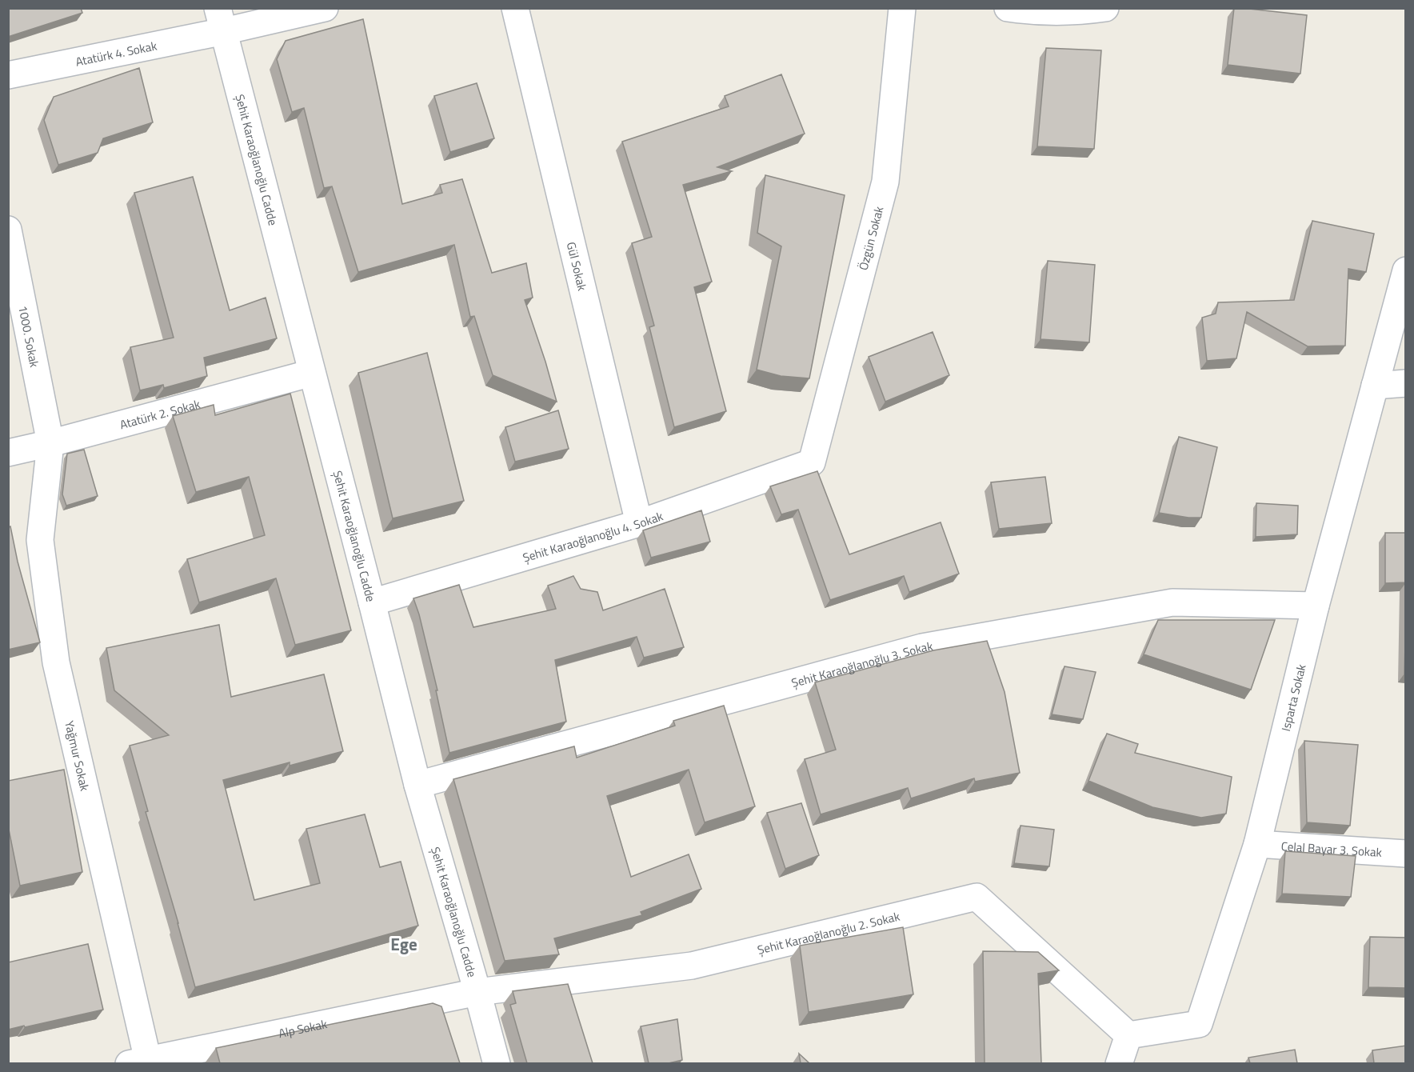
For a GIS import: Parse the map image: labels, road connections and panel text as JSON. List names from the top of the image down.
{
  "streets": {
    "street": [
      "Atatürk 4. Sokak",
      "Şehit Karaoğlanoğlu Cadde",
      "Özgün Sokak",
      "Gül Sokak",
      "1000. Sokak",
      "Atatürk 2. Sokak",
      "Şehit Karaoğlanoğlu 4. Sokak",
      "Şehit Karaoğlanoğlu 3. Sokak",
      "Isparta Sokak",
      "Yağmur Sokak",
      "Celal Bayar 3. Sokak",
      "Şehit Karaoğlanoğlu 2. Sokak",
      "Alp Sokak"
    ]
  },
  "crossings": [
    ["Atatürk 4. Sokak", "Şehit Karaoğlanoğlu Cadde"],
    ["Şehit Karaoğlanoğlu Cadde", "Atatürk 2. Sokak"],
    ["Şehit Karaoğlanoğlu Cadde", "Şehit Karaoğlanoğlu 4. Sokak"],
    ["Şehit Karaoğlanoğlu Cadde", "Şehit Karaoğlanoğlu 3. Sokak"],
    ["Şehit Karaoğlanoğlu Cadde", "Şehit Karaoğlanoğlu 2. Sokak"],
    ["Şehit Karaoğlanoğlu Cadde", "Alp Sokak"],
    ["Özgün Sokak", "Şehit Karaoğlanoğlu 4. Sokak"],
    ["Gül Sokak", "Şehit Karaoğlanoğlu 4. Sokak"],
    ["1000. Sokak", "Atatürk 2. Sokak"],
    ["1000. Sokak", "Yağmur Sokak"],
    ["Atatürk 2. Sokak", "Yağmur Sokak"],
    ["Şehit Karaoğlanoğlu 3. Sokak", "Isparta Sokak"],
    ["Isparta Sokak", "Celal Bayar 3. Sokak"],
    ["Isparta Sokak", "Şehit Karaoğlanoğlu 2. Sokak"],
    ["Yağmur Sokak", "Alp Sokak"],
    ["Şehit Karaoğlanoğlu 2. Sokak", "Alp Sokak"]
  ],
  "districts": ["Ege"]
}
